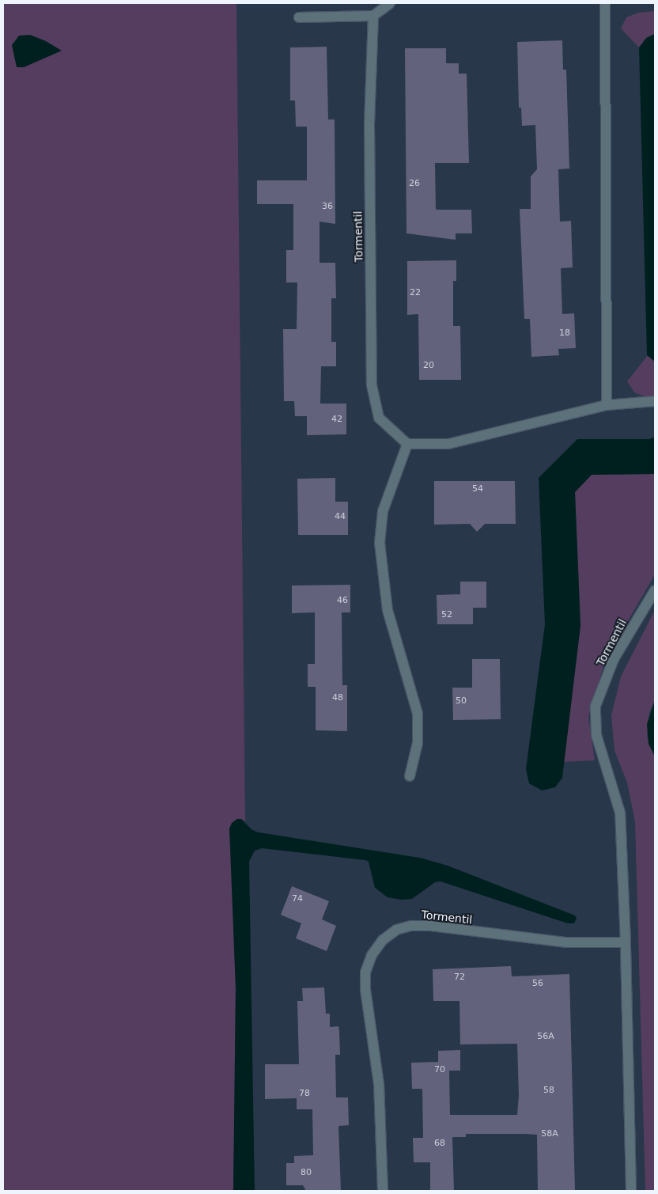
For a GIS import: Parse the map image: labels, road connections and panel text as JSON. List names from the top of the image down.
{
  "streets": {
    "street": ["Tormentil"]
  },
  "house_numbers": [
    "26",
    "36",
    "22",
    "18",
    "20",
    "42",
    "54",
    "44",
    "46",
    "52",
    "48",
    "50",
    "74",
    "72",
    "56",
    "56A",
    "70",
    "58",
    "78",
    "58A",
    "68",
    "80"
  ]
}
